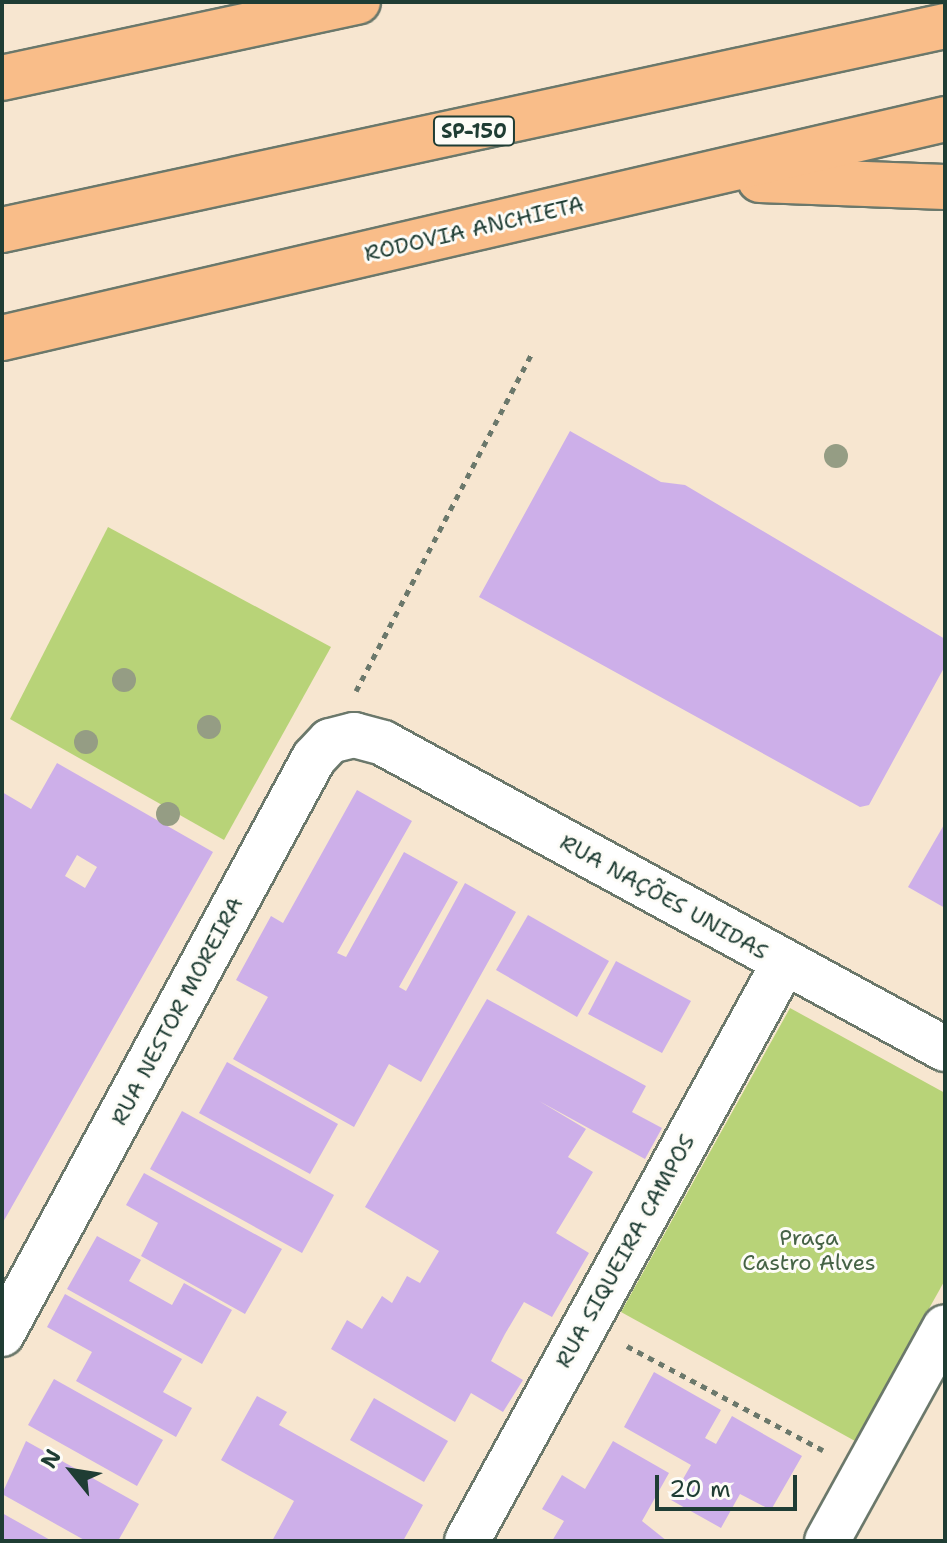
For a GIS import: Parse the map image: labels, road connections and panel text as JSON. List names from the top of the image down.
{
  "streets": {
    "highway": ["SP-150", "RODOVIA ANCHIETA"],
    "street": ["RUA NAÇÕES UNIDAS", "RUA NESTOR MOREIRA", "RUA SIQUEIRA CAMPOS"]
  },
  "crossings": [
    ["RUA NAÇÕES UNIDAS", "RUA NESTOR MOREIRA"],
    ["RUA NAÇÕES UNIDAS", "RUA SIQUEIRA CAMPOS"]
  ],
  "parks": ["Praça Castro Alves"],
  "scale_bar": "20 m",
  "north": "top left"
}
